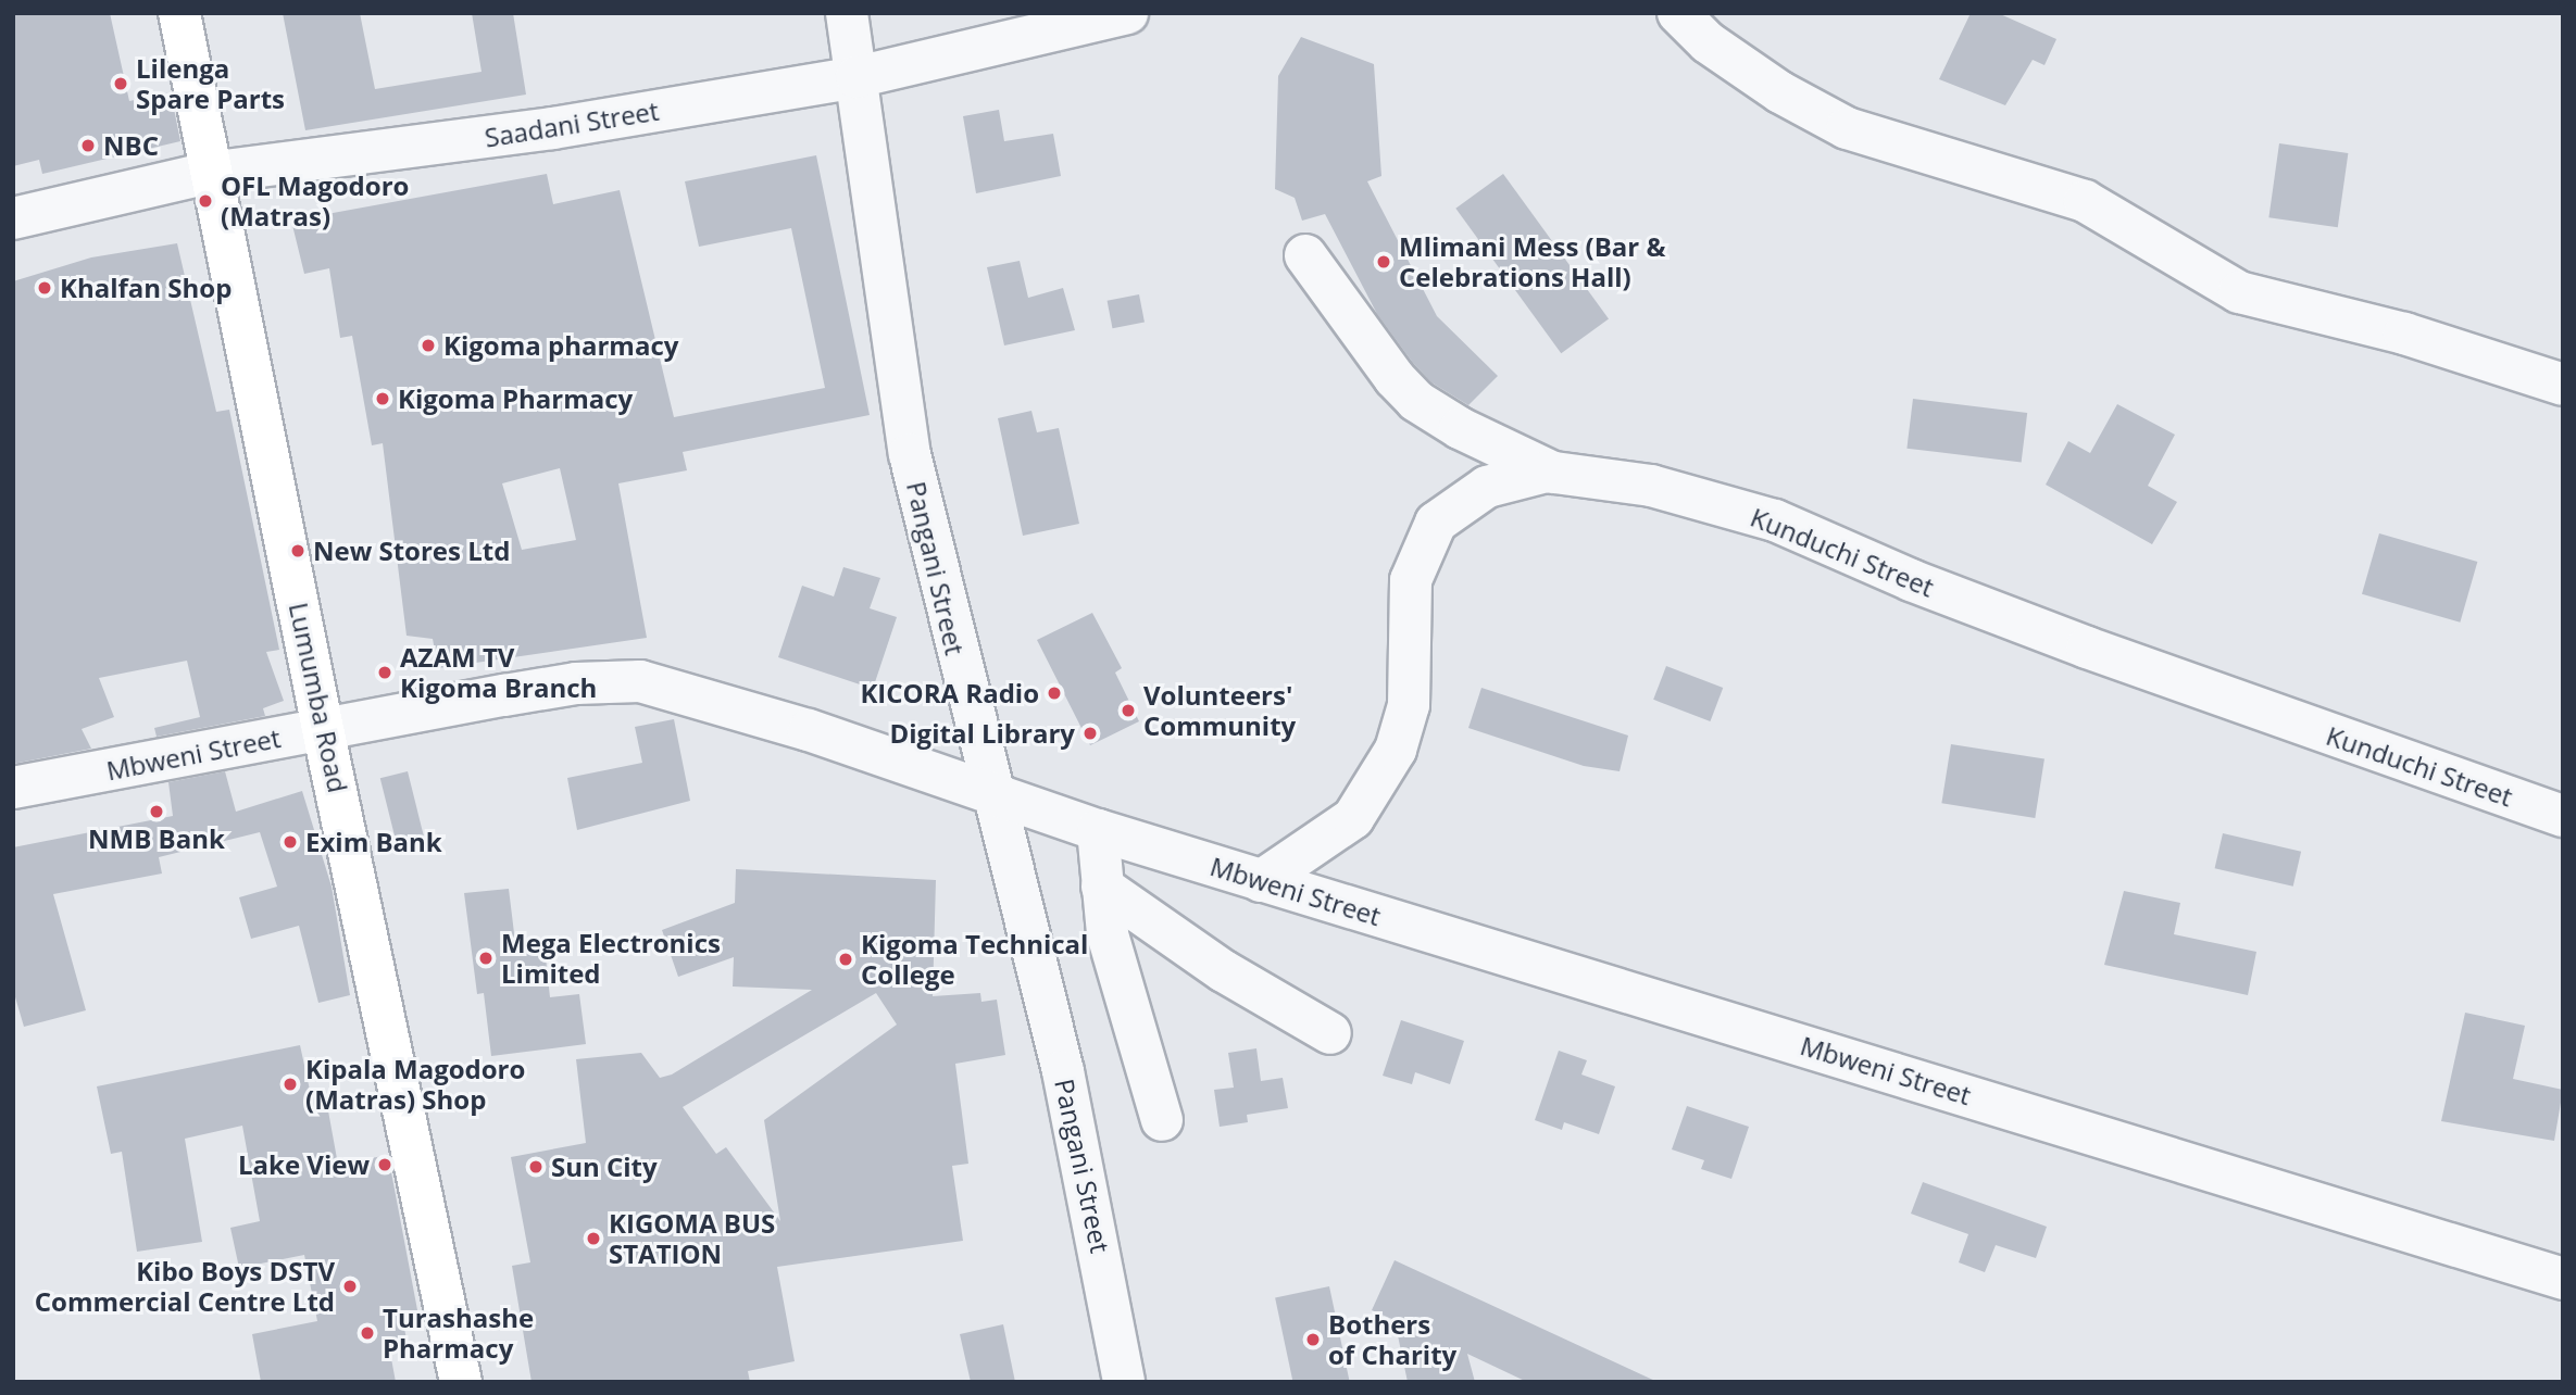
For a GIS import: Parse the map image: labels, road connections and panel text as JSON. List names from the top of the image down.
{
  "streets": {
    "main road": ["Lumumba Road"],
    "street": [
      "Saadani Street",
      "Kunduchi Street",
      "Pangani Street",
      "Mbweni Street"
    ]
  },
  "crossings": [
    ["Saadani Street", "Pangani Street"],
    ["Saadani Street", "Lumumba Road"],
    ["Kunduchi Street", "Mbweni Street"],
    ["Pangani Street", "Mbweni Street"],
    ["Lumumba Road", "Mbweni Street"]
  ],
  "places": [
    "Lilenga Spare Parts",
    "NBC",
    "OFL Magodoro (Matras)",
    "Mlimani Mess (Bar & Celebrations Hall)",
    "Khalfan Shop",
    "Kigoma pharmacy",
    "Kigoma Pharmacy",
    "New Stores Ltd",
    "AZAM TV Kigoma Branch",
    "KICORA Radio",
    "Volunteers' Community",
    "Digital Library",
    "NMB Bank",
    "Exim Bank",
    "Mega Electronics Limited",
    "Kigoma Technical College",
    "Kipala Magodoro (Matras) Shop",
    "Lake View",
    "Sun City",
    "KIGOMA BUS STATION",
    "Kibo Boys DSTV Commercial Centre Ltd",
    "Turashashe Pharmacy",
    "Bothers of Charity"
  ]
}
